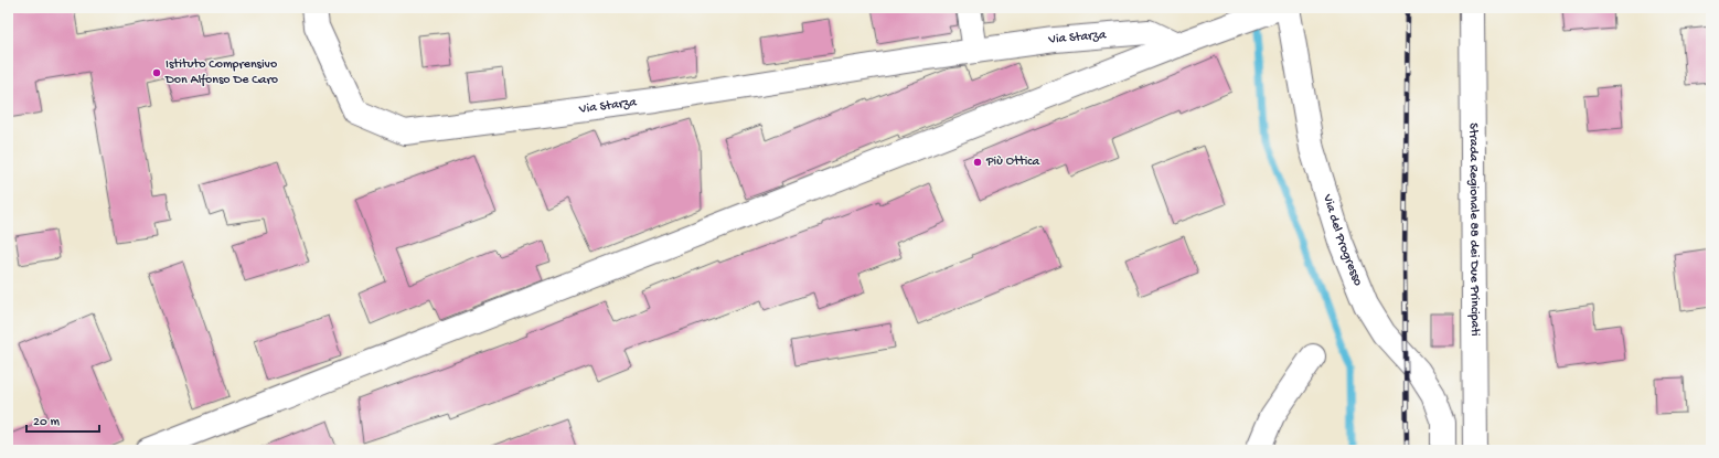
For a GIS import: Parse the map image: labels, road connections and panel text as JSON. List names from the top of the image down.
{
  "streets": {
    "street": ["Via Starza", "Strada Regionale 88 dei Due Principati", "Via del Progresso"]
  },
  "places": ["Istituto Comprensivo Don Alfonso De Caro", "Più Ottica"],
  "scale_bar": "20 m"
}
